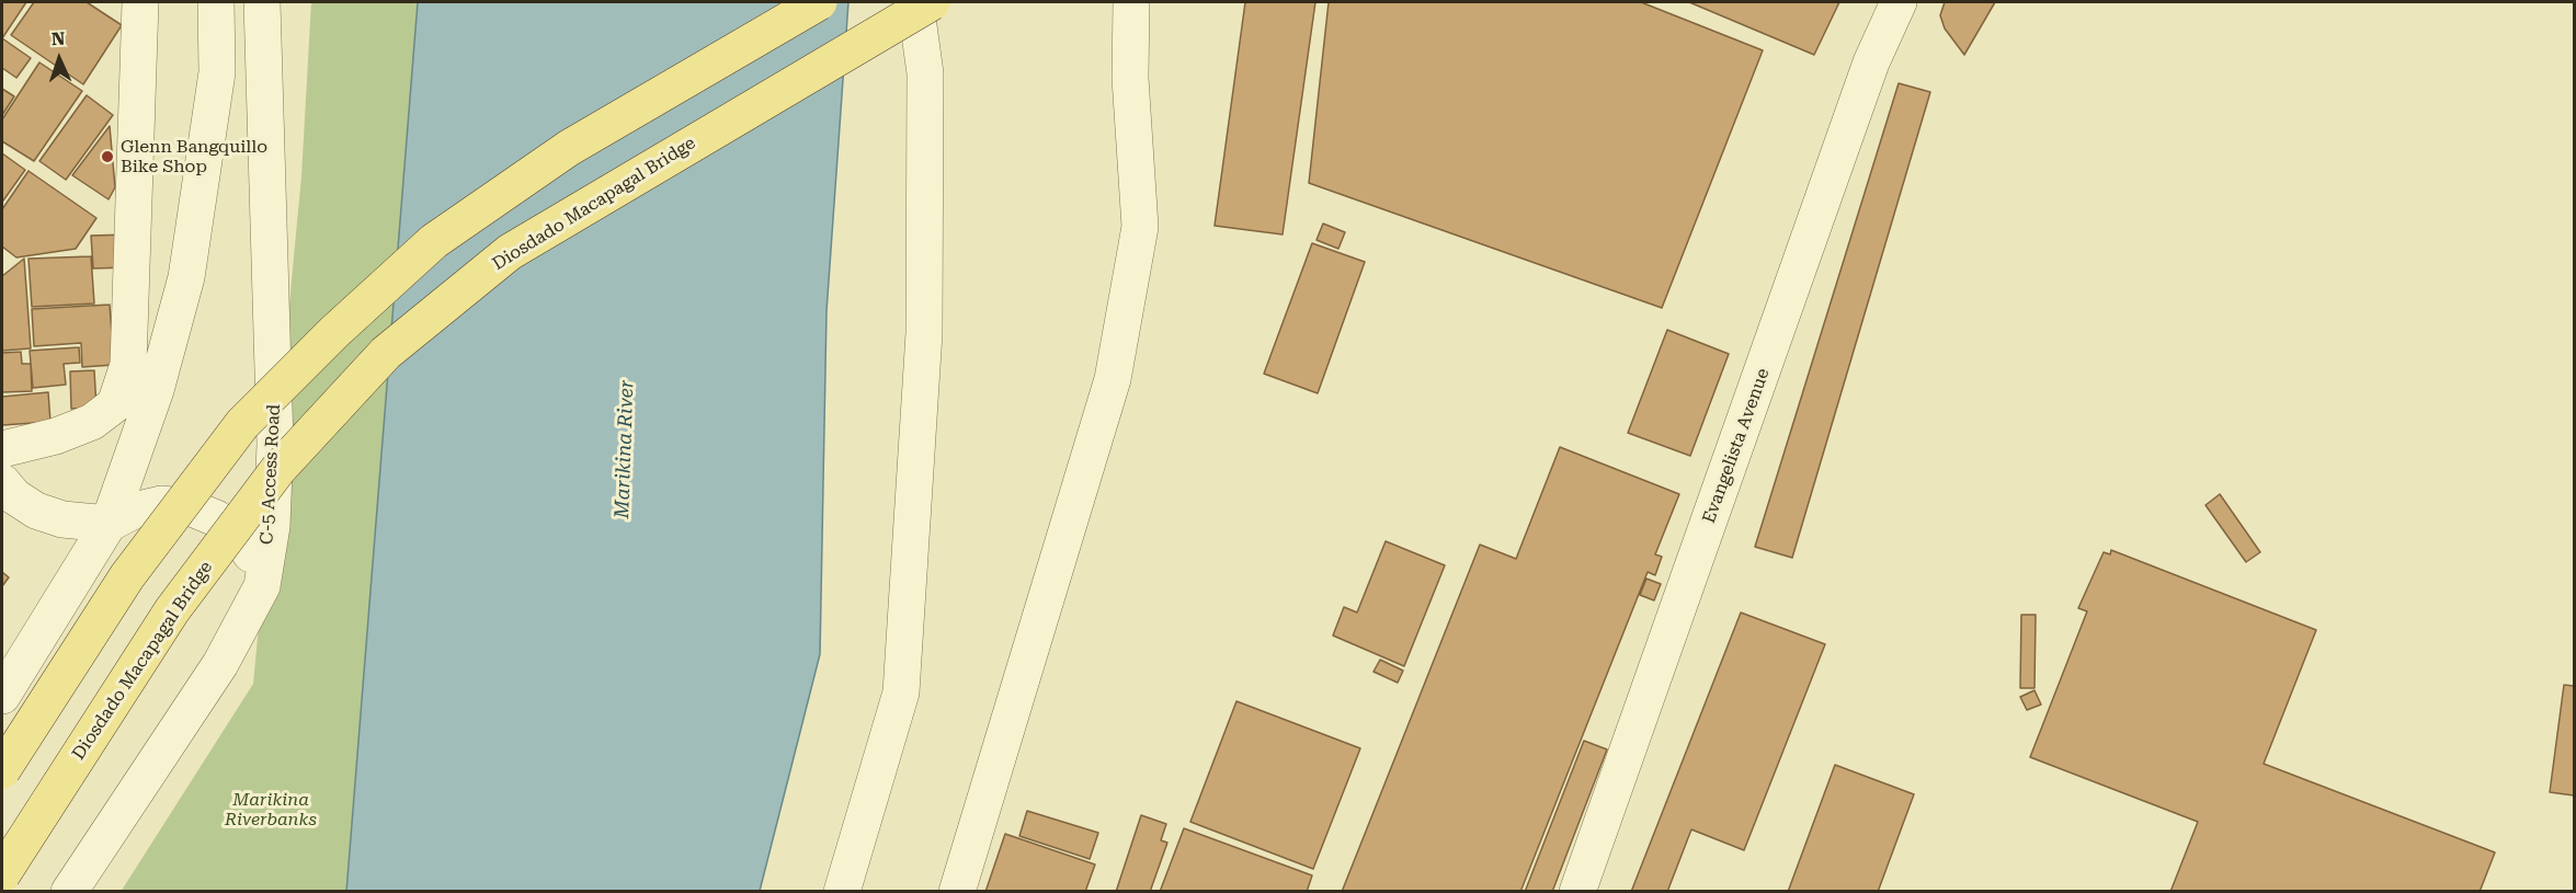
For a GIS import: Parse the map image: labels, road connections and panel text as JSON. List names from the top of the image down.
{
  "streets": {
    "main road": ["Diosdado Macapagal Bridge"],
    "street": ["Evangelista Avenue", "C-5 Access Road"]
  },
  "water": ["Marikina River"],
  "parks": ["Marikina Riverbanks"],
  "places": ["Glenn Bangquillo Bike Shop"],
  "north": "top"
}
